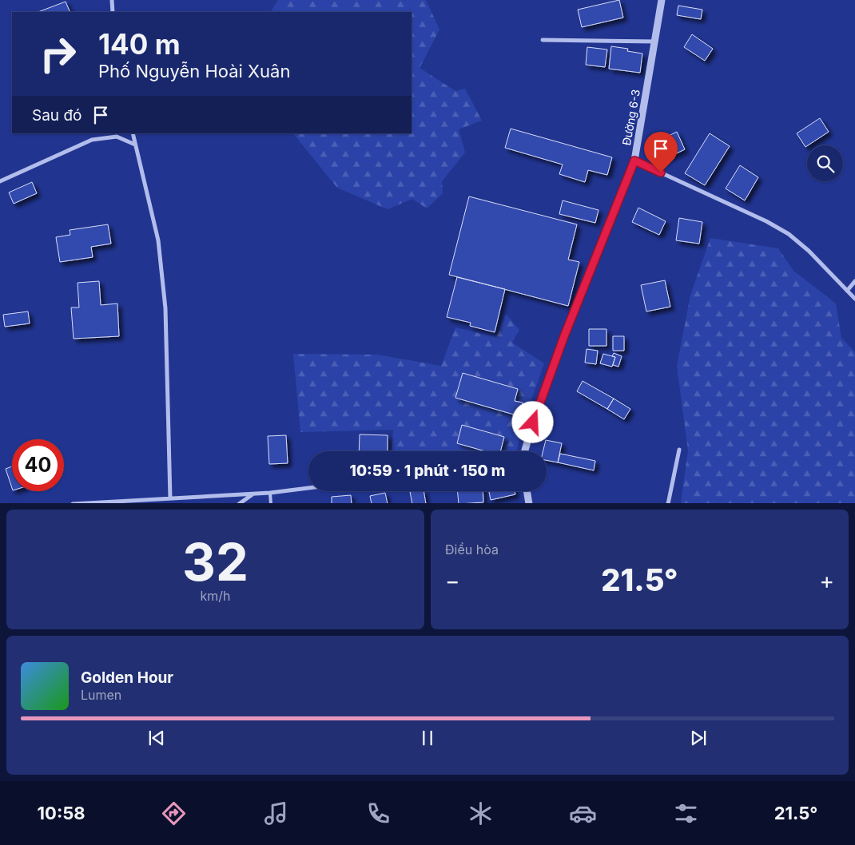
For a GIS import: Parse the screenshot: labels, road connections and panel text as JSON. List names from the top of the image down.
{
  "streets": {
    "street": ["Đường 6-3"]
  },
  "page": {
    "turn": ["140 m", "Phố Nguyễn Hoài Xuân"],
    "then": "Sau đó",
    "limit": "40",
    "trip": "10:59 · 1 phút · 150 m",
    "tile": [
      ["32", "km/h"],
      "Điều hòa"
    ],
    "heat": ["−", "21.5°", "+"],
    "song": ["Golden Hour", "Lumen"],
    "tabs": ["10:58", "21.5°"]
  }
}
